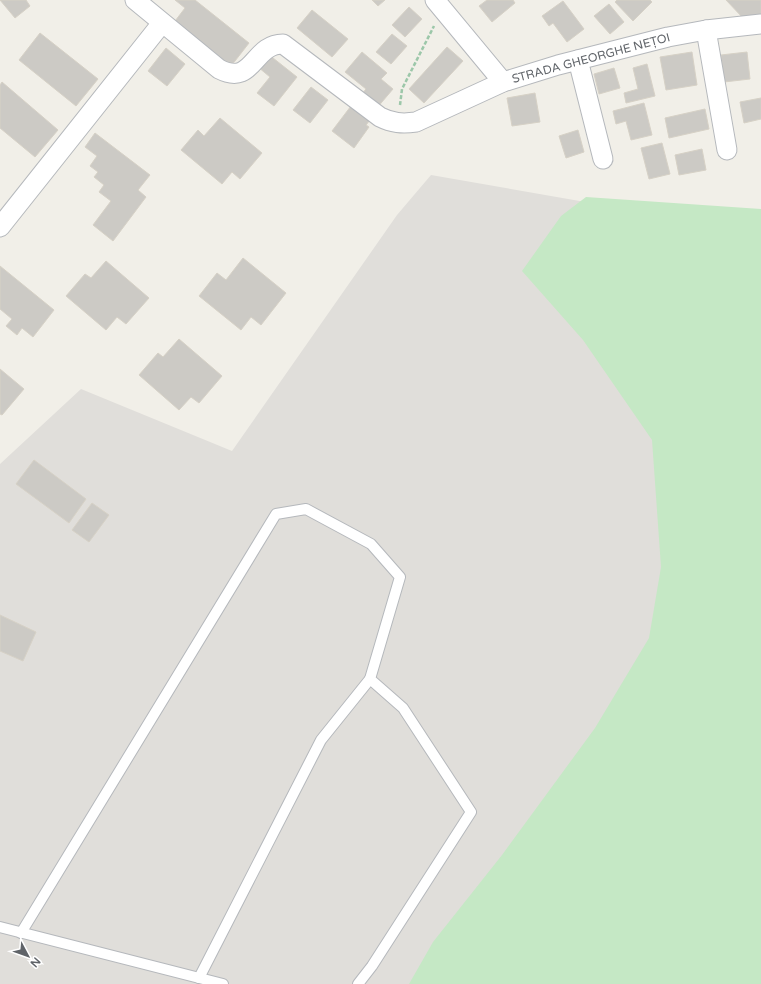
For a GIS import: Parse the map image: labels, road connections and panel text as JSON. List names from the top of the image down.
{
  "streets": {
    "street": ["STRADA GHEORGHE NEȚOI"]
  },
  "north": "bottom right"
}
